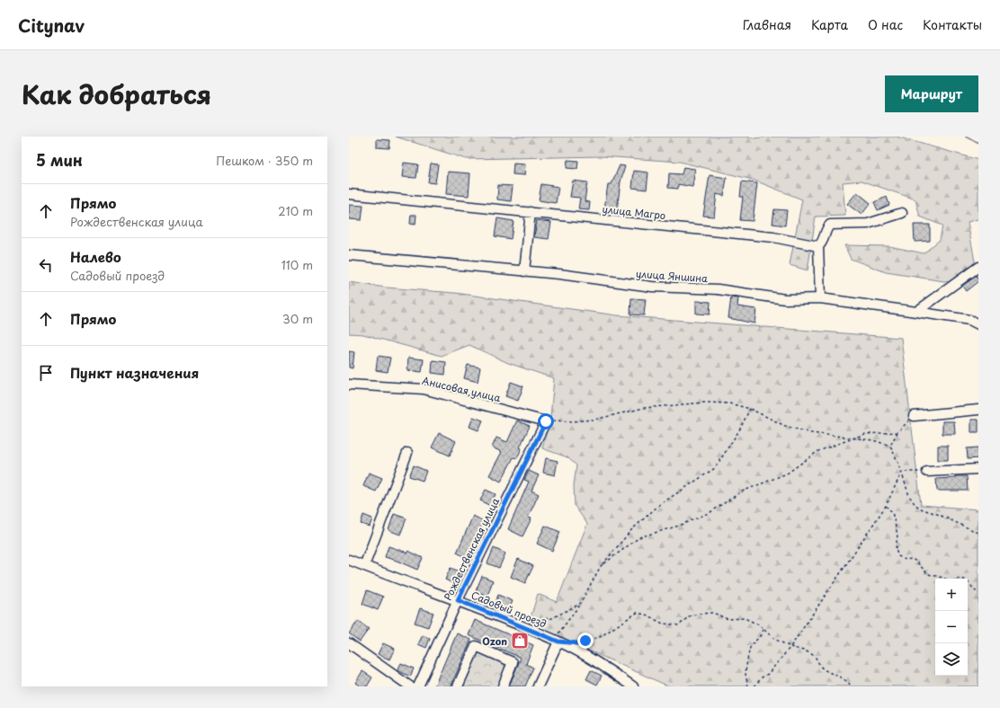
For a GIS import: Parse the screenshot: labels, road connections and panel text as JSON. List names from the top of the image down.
{
  "streets": {
    "street": [
      "улица Магро",
      "улица Яншина",
      "Анисовая улица",
      "Рождественская улица",
      "Садовый проезд"
    ]
  },
  "crossings": [
    ["Анисовая улица", "Рождественская улица"],
    ["Рождественская улица", "Садовый проезд"]
  ],
  "places": {
    "shop": ["Ozon"]
  },
  "page": {
    "header": "Citynav",
    "nav": [
      "Главная",
      "Карта",
      "О нас",
      "Контакты"
    ],
    "title": "Как добраться",
    "buttons": "Маршрут",
    "heading": ["5 мин", "Пешком · 350 m"],
    "list": [
      ["Прямо", "Рождественская улица", "210 m"],
      ["Налево", "Садовый проезд", "110 m"],
      ["Прямо", "30 m"],
      "Пункт назначения"
    ],
    "map_buttons": ["+", "−"]
  }
}
